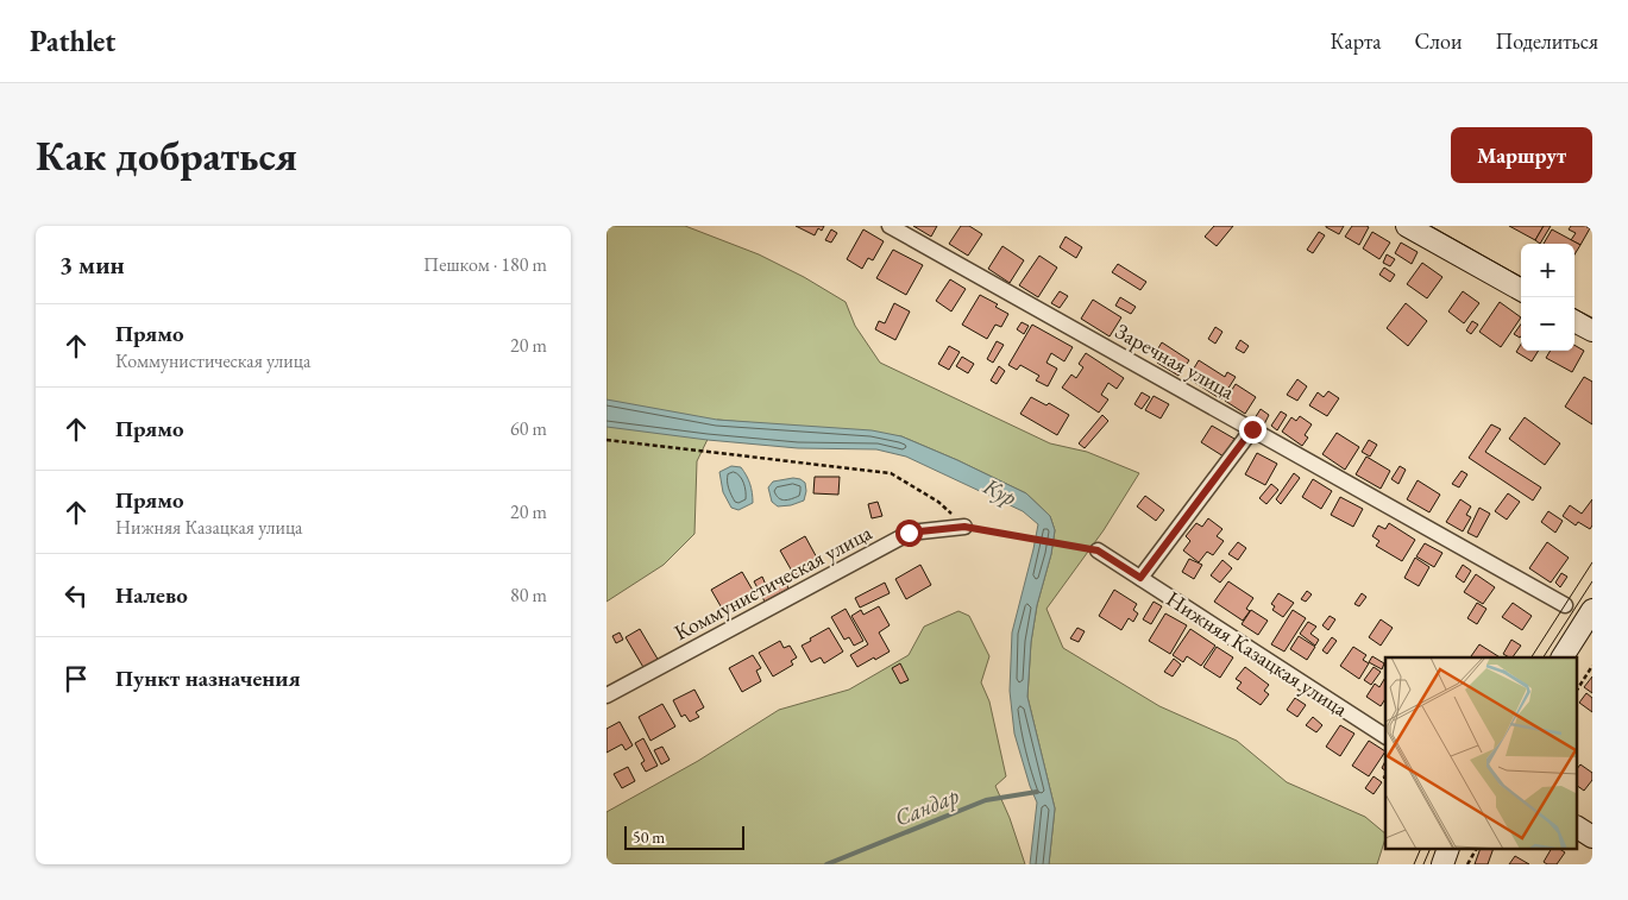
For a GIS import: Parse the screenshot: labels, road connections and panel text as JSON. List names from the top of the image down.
{
  "streets": {
    "street": ["Заречная улица", "Коммунистическая улица", "Нижняя Казацкая улица"]
  },
  "water": ["Кур", "Сандар"],
  "scale_bar": "50 m",
  "page": {
    "header": "Pathlet",
    "nav": ["Карта", "Слои", "Поделиться"],
    "buttons": "Маршрут",
    "title": "Как добраться",
    "heading": ["3 мин", "Пешком · 180 m"],
    "map_buttons": ["+", "−"],
    "list": [
      ["Прямо", "Коммунистическая улица", "20 m"],
      ["Прямо", "60 m"],
      ["Прямо", "Нижняя Казацкая улица", "20 m"],
      ["Налево", "80 m"],
      "Пункт назначения"
    ],
    "scale": "50 m"
  }
}
